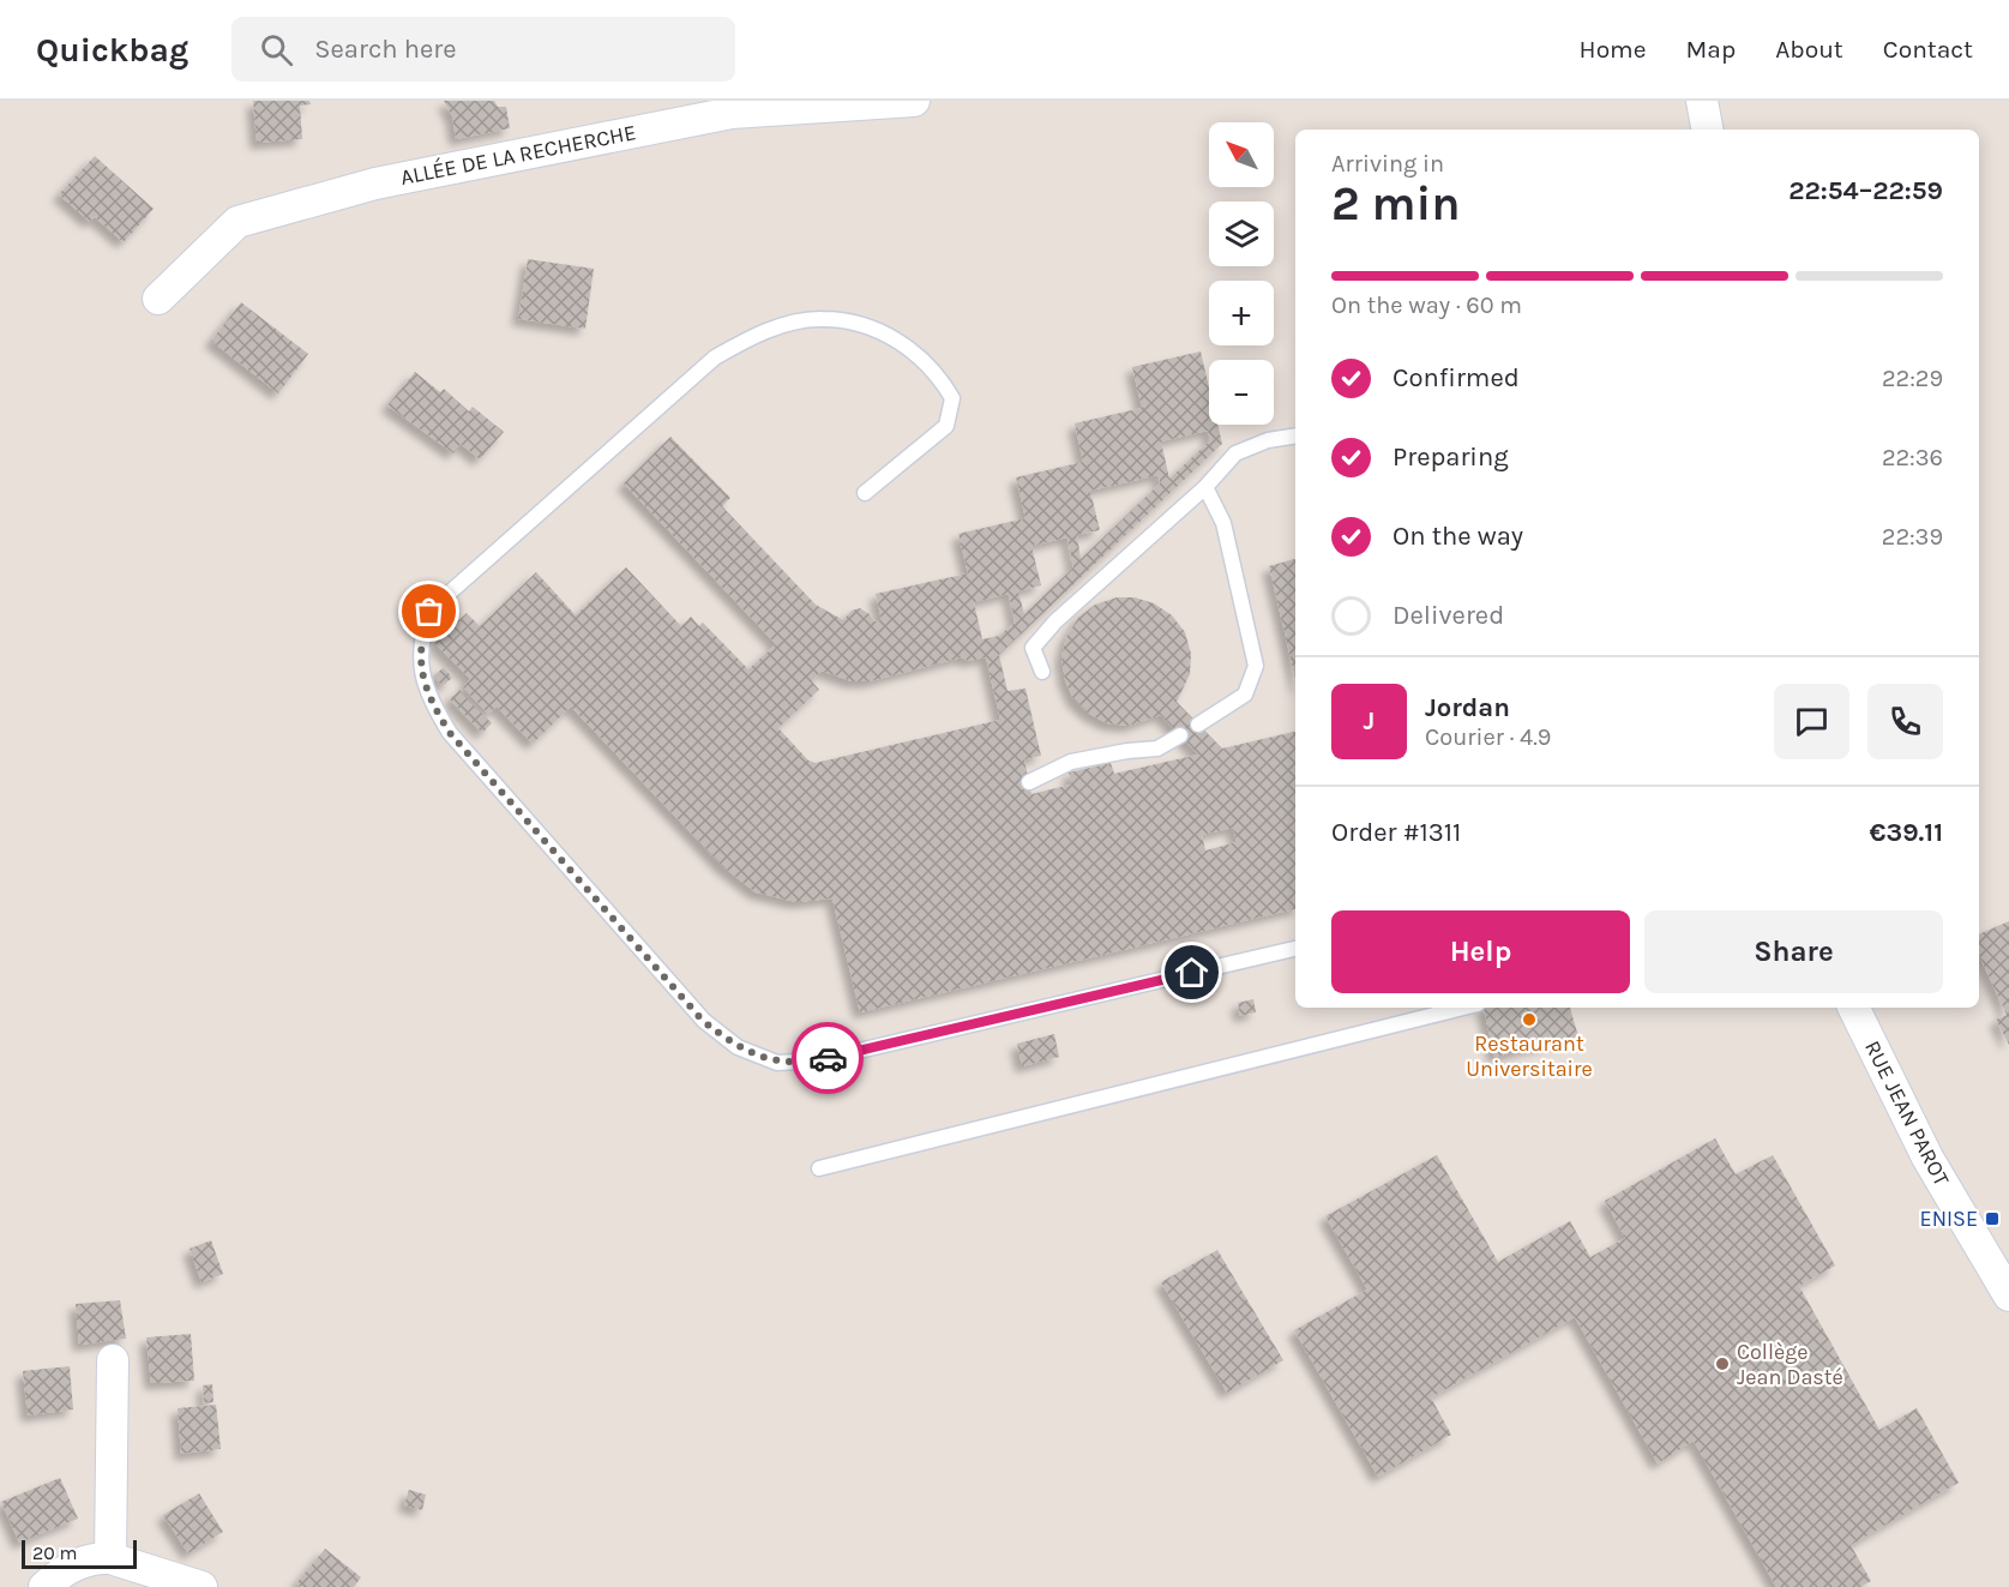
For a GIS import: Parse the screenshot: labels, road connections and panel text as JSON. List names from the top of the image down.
{
  "streets": {
    "street": ["ALLÉE DE LA RECHERCHE", "RUE JEAN PAROT"]
  },
  "places": {
    "other": ["Restaurant Universitaire", "Collège Jean Dasté"],
    "transit": ["ENISE"]
  },
  "scale_bar": "20 m",
  "north": "top left",
  "page": {
    "header": "Quickbag",
    "search": "Search here",
    "nav": [
      "Home",
      "Map",
      "About",
      "Contact"
    ],
    "map_buttons": ["+", "−"],
    "heading": ["2 min", "Arriving in", "22:54–22:59"],
    "panel": [
      "Jordan",
      "Courier · 4.9",
      "Order #1311",
      "€39.11"
    ],
    "bar": "On the way · 60 m",
    "list": [
      ["Confirmed", "22:29"],
      ["Preparing", "22:36"],
      ["On the way", "22:39"],
      "Delivered"
    ],
    "round": "J",
    "buttons": ["Help", "Share"],
    "scale": "20 m"
  }
}
